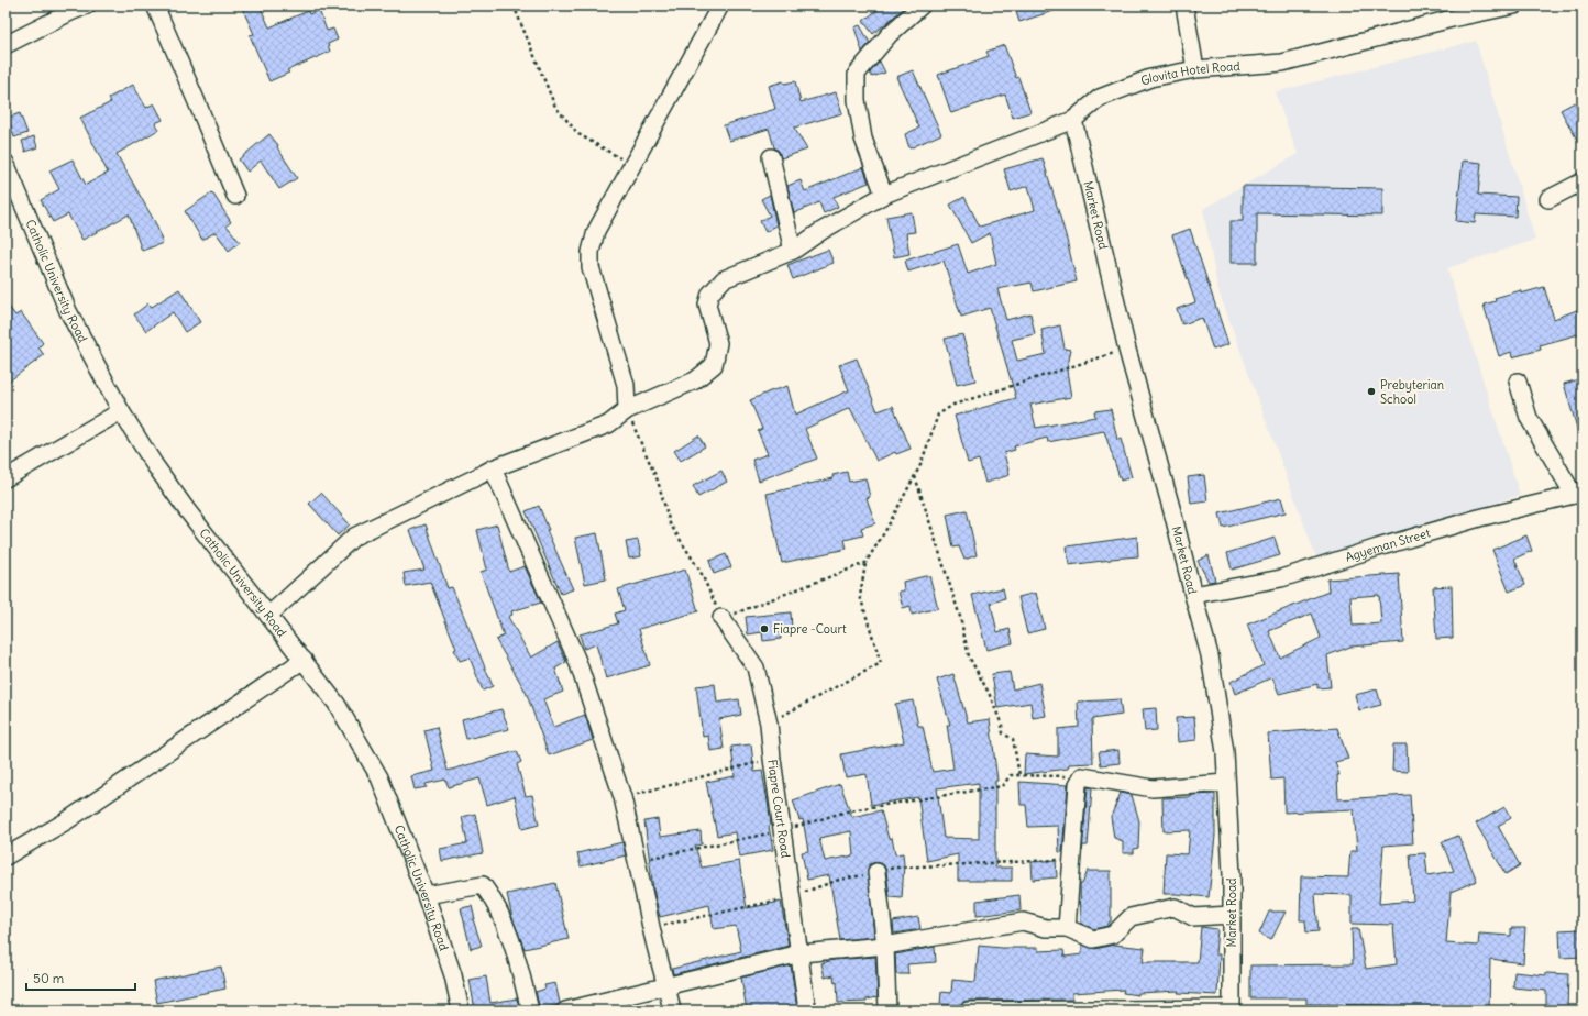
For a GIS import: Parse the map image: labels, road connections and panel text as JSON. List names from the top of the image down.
{
  "streets": {
    "street": [
      "Glovita Hotel Road",
      "Market Road",
      "Catholic University Road",
      "Agyeman Street",
      "Fiapre Court Road"
    ]
  },
  "crossings": [
    ["Glovita Hotel Road", "Market Road"],
    ["Glovita Hotel Road", "Catholic University Road"],
    ["Market Road", "Agyeman Street"]
  ],
  "places": ["Prebyterian School", "Fiapre -Court"],
  "scale_bar": "50 m"
}
